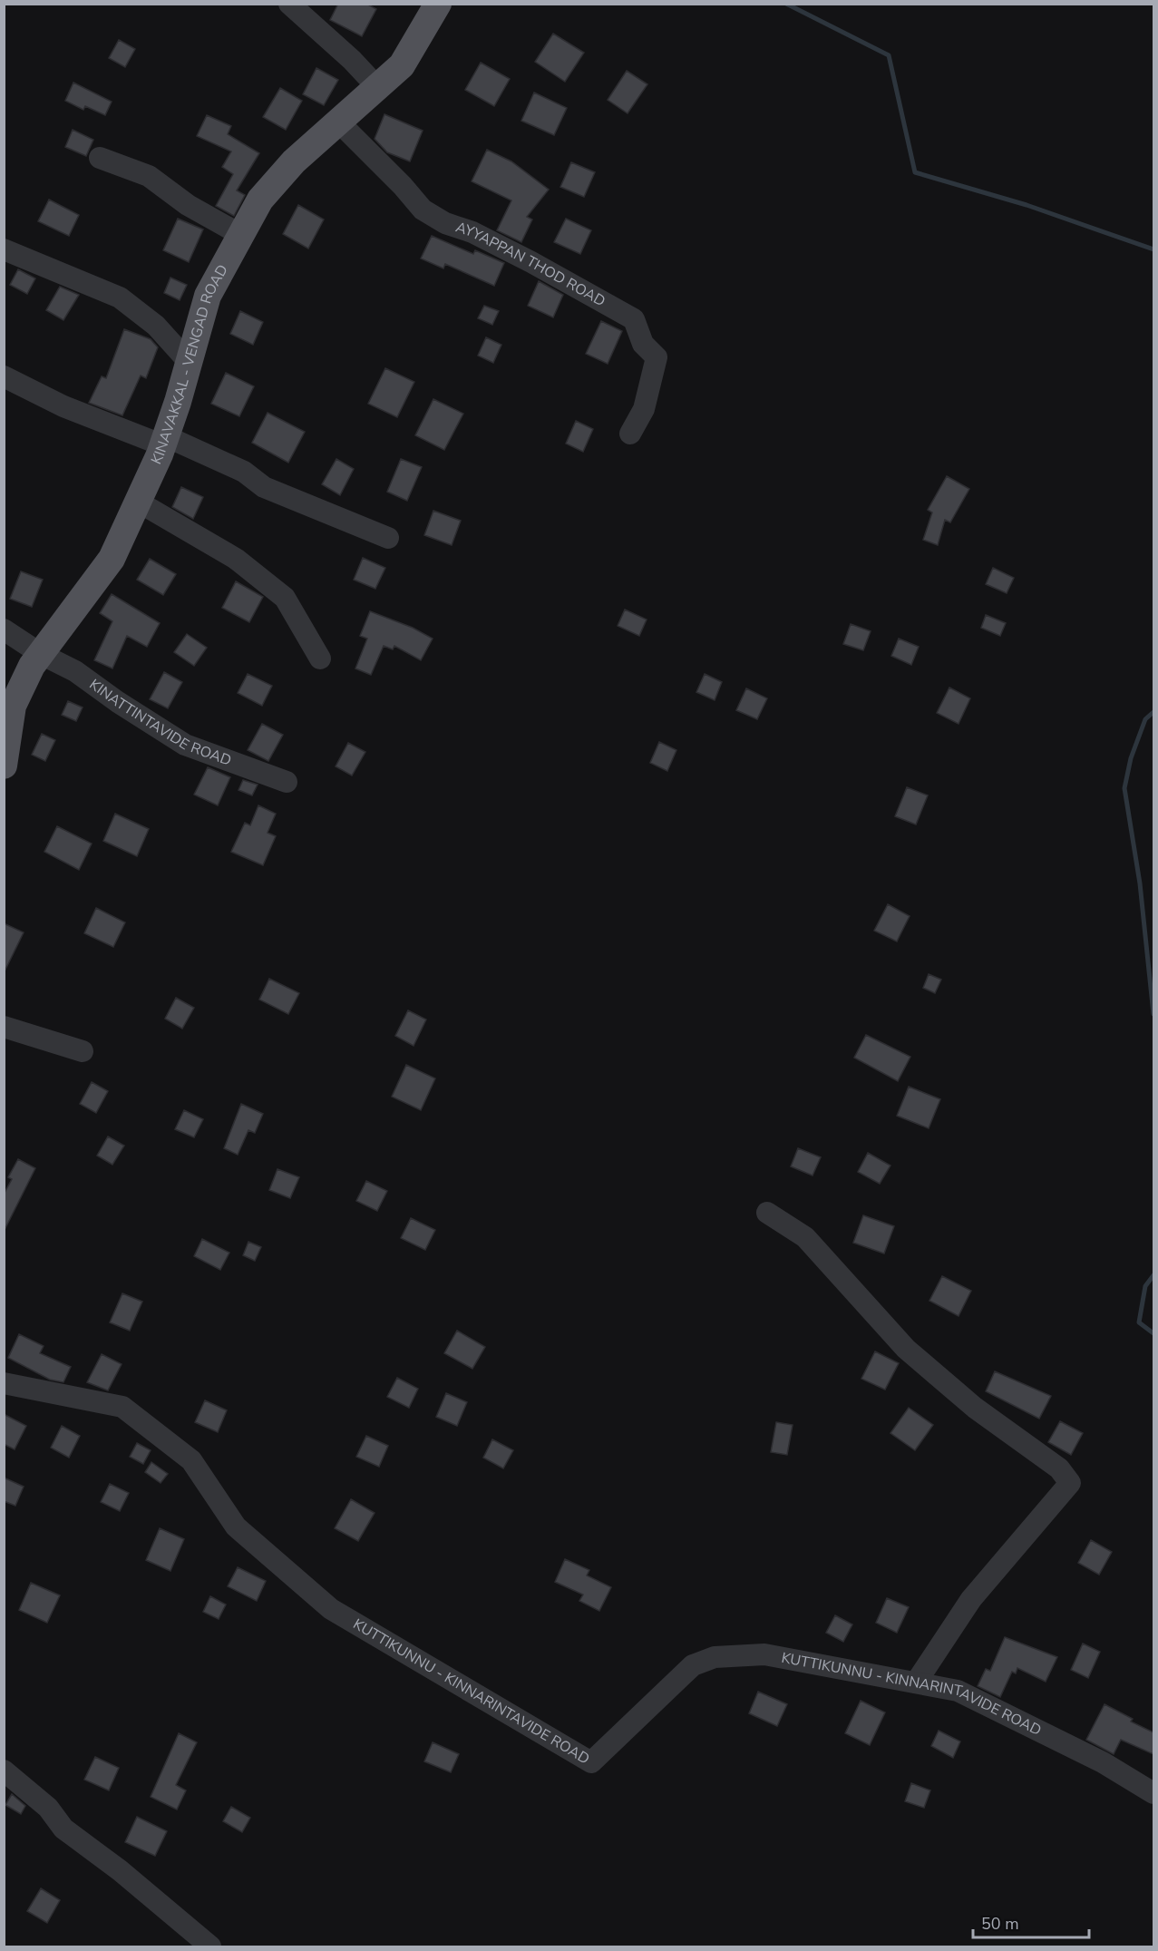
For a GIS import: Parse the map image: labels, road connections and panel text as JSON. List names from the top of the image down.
{
  "streets": {
    "main road": ["KINAVAKKAL - VENGAD ROAD"],
    "street": ["AYYAPPAN THOD ROAD", "KINATTINTAVIDE ROAD", "KUTTIKUNNU - KINNARINTAVIDE ROAD"]
  },
  "crossings": [
    ["AYYAPPAN THOD ROAD", "KINAVAKKAL - VENGAD ROAD"],
    ["KINAVAKKAL - VENGAD ROAD", "KINATTINTAVIDE ROAD"]
  ],
  "scale_bar": "50 m"
}
